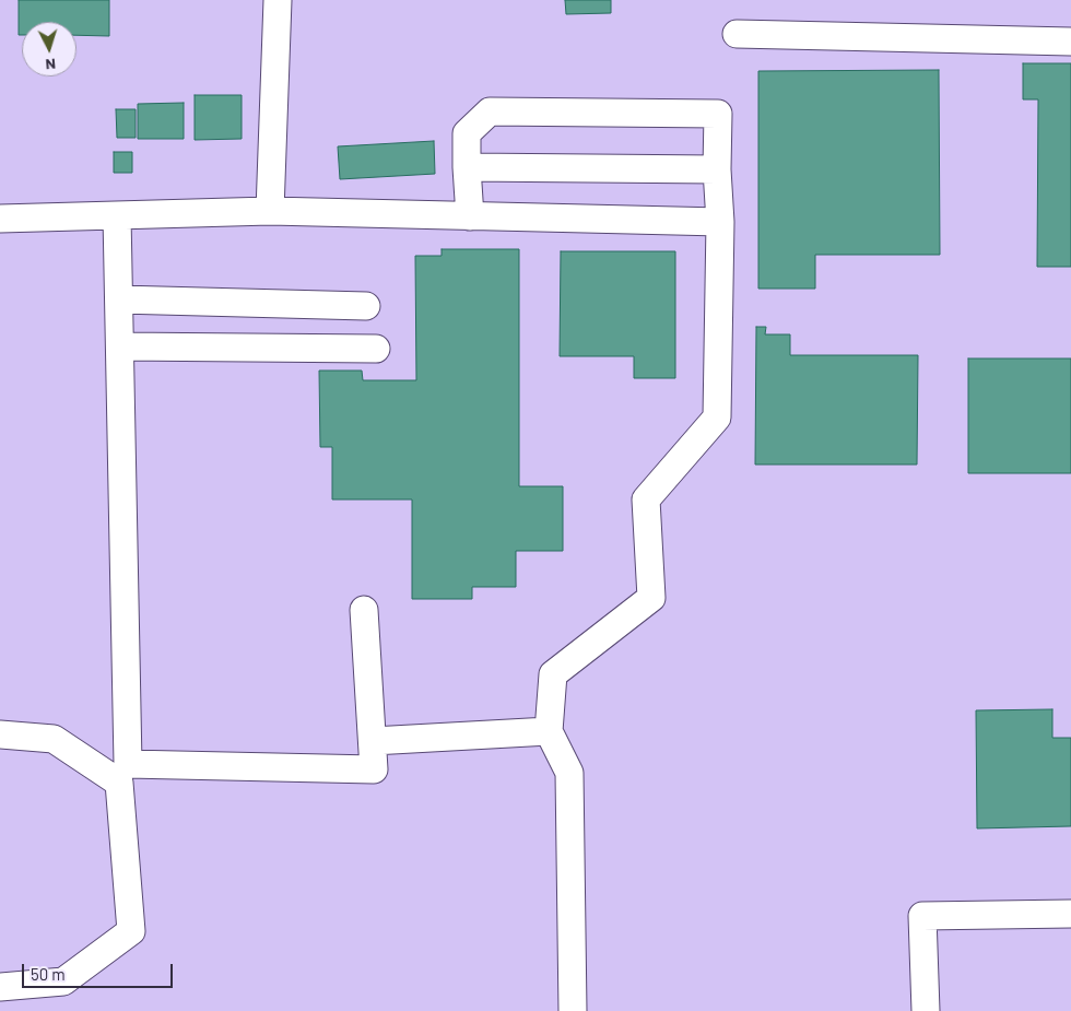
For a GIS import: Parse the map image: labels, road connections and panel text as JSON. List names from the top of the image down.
{
  "scale_bar": "50 m",
  "north": "bottom"
}
